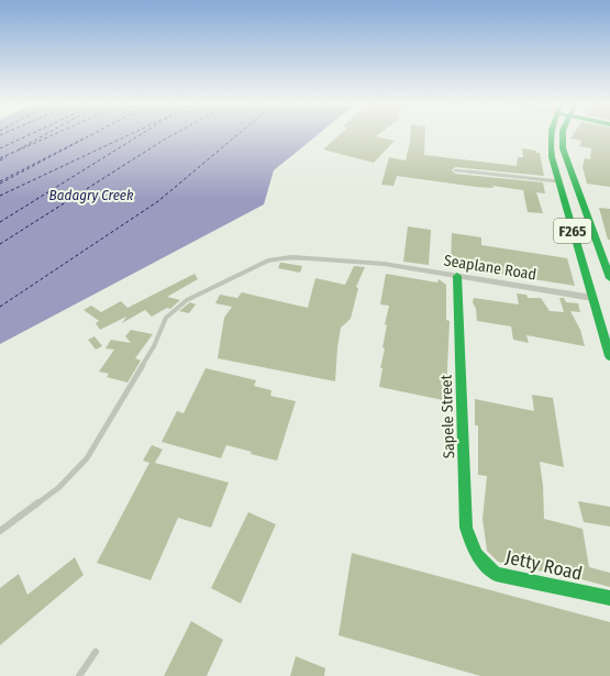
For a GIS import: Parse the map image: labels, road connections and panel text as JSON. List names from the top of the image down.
{
  "streets": {
    "main road": ["F265", "Sapele Street", "Jetty Road"],
    "street": ["Seaplane Road"]
  },
  "crossings": [
    ["F265", "Seaplane Road"],
    ["Seaplane Road", "Sapele Street"],
    ["Sapele Street", "Jetty Road"]
  ],
  "water": ["Badagry Creek"]
}
